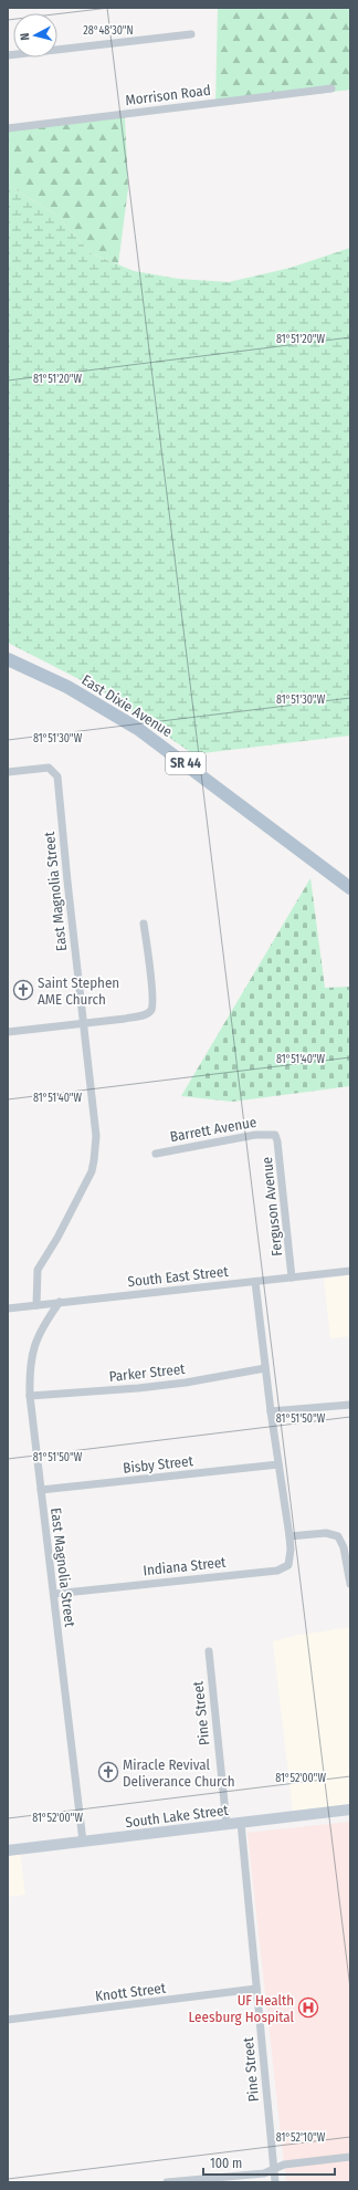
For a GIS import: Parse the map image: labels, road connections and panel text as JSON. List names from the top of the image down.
{
  "streets": {
    "main road": ["East Dixie Avenue", "SR 44"],
    "street": [
      "Morrison Road",
      "East Magnolia Street",
      "Barrett Avenue",
      "Ferguson Avenue",
      "South East Street",
      "Parker Street",
      "Bisby Street",
      "Indiana Street",
      "Pine Street",
      "South Lake Street",
      "Knott Street"
    ]
  },
  "crossings": [
    ["East Magnolia Street", "South East Street"],
    ["East Magnolia Street", "Parker Street"],
    ["East Magnolia Street", "Bisby Street"],
    ["East Magnolia Street", "Indiana Street"],
    ["East Magnolia Street", "South Lake Street"],
    ["Barrett Avenue", "Ferguson Avenue"],
    ["Ferguson Avenue", "South East Street"],
    ["Pine Street", "South Lake Street"],
    ["Pine Street", "Knott Street"]
  ],
  "places": {
    "church": ["Saint Stephen AME Church", "Miracle Revival Deliverance Church"],
    "hospital": ["UF Health Leesburg Hospital"]
  },
  "scale_bar": "100 m",
  "north": "left",
  "coordinates": [
    "28°48'30\"N",
    "81°51'20\"W",
    "81°51'30\"W",
    "81°51'40\"W",
    "81°51'50\"W",
    "81°52'00\"W",
    "81°52'10\"W"
  ]
}
